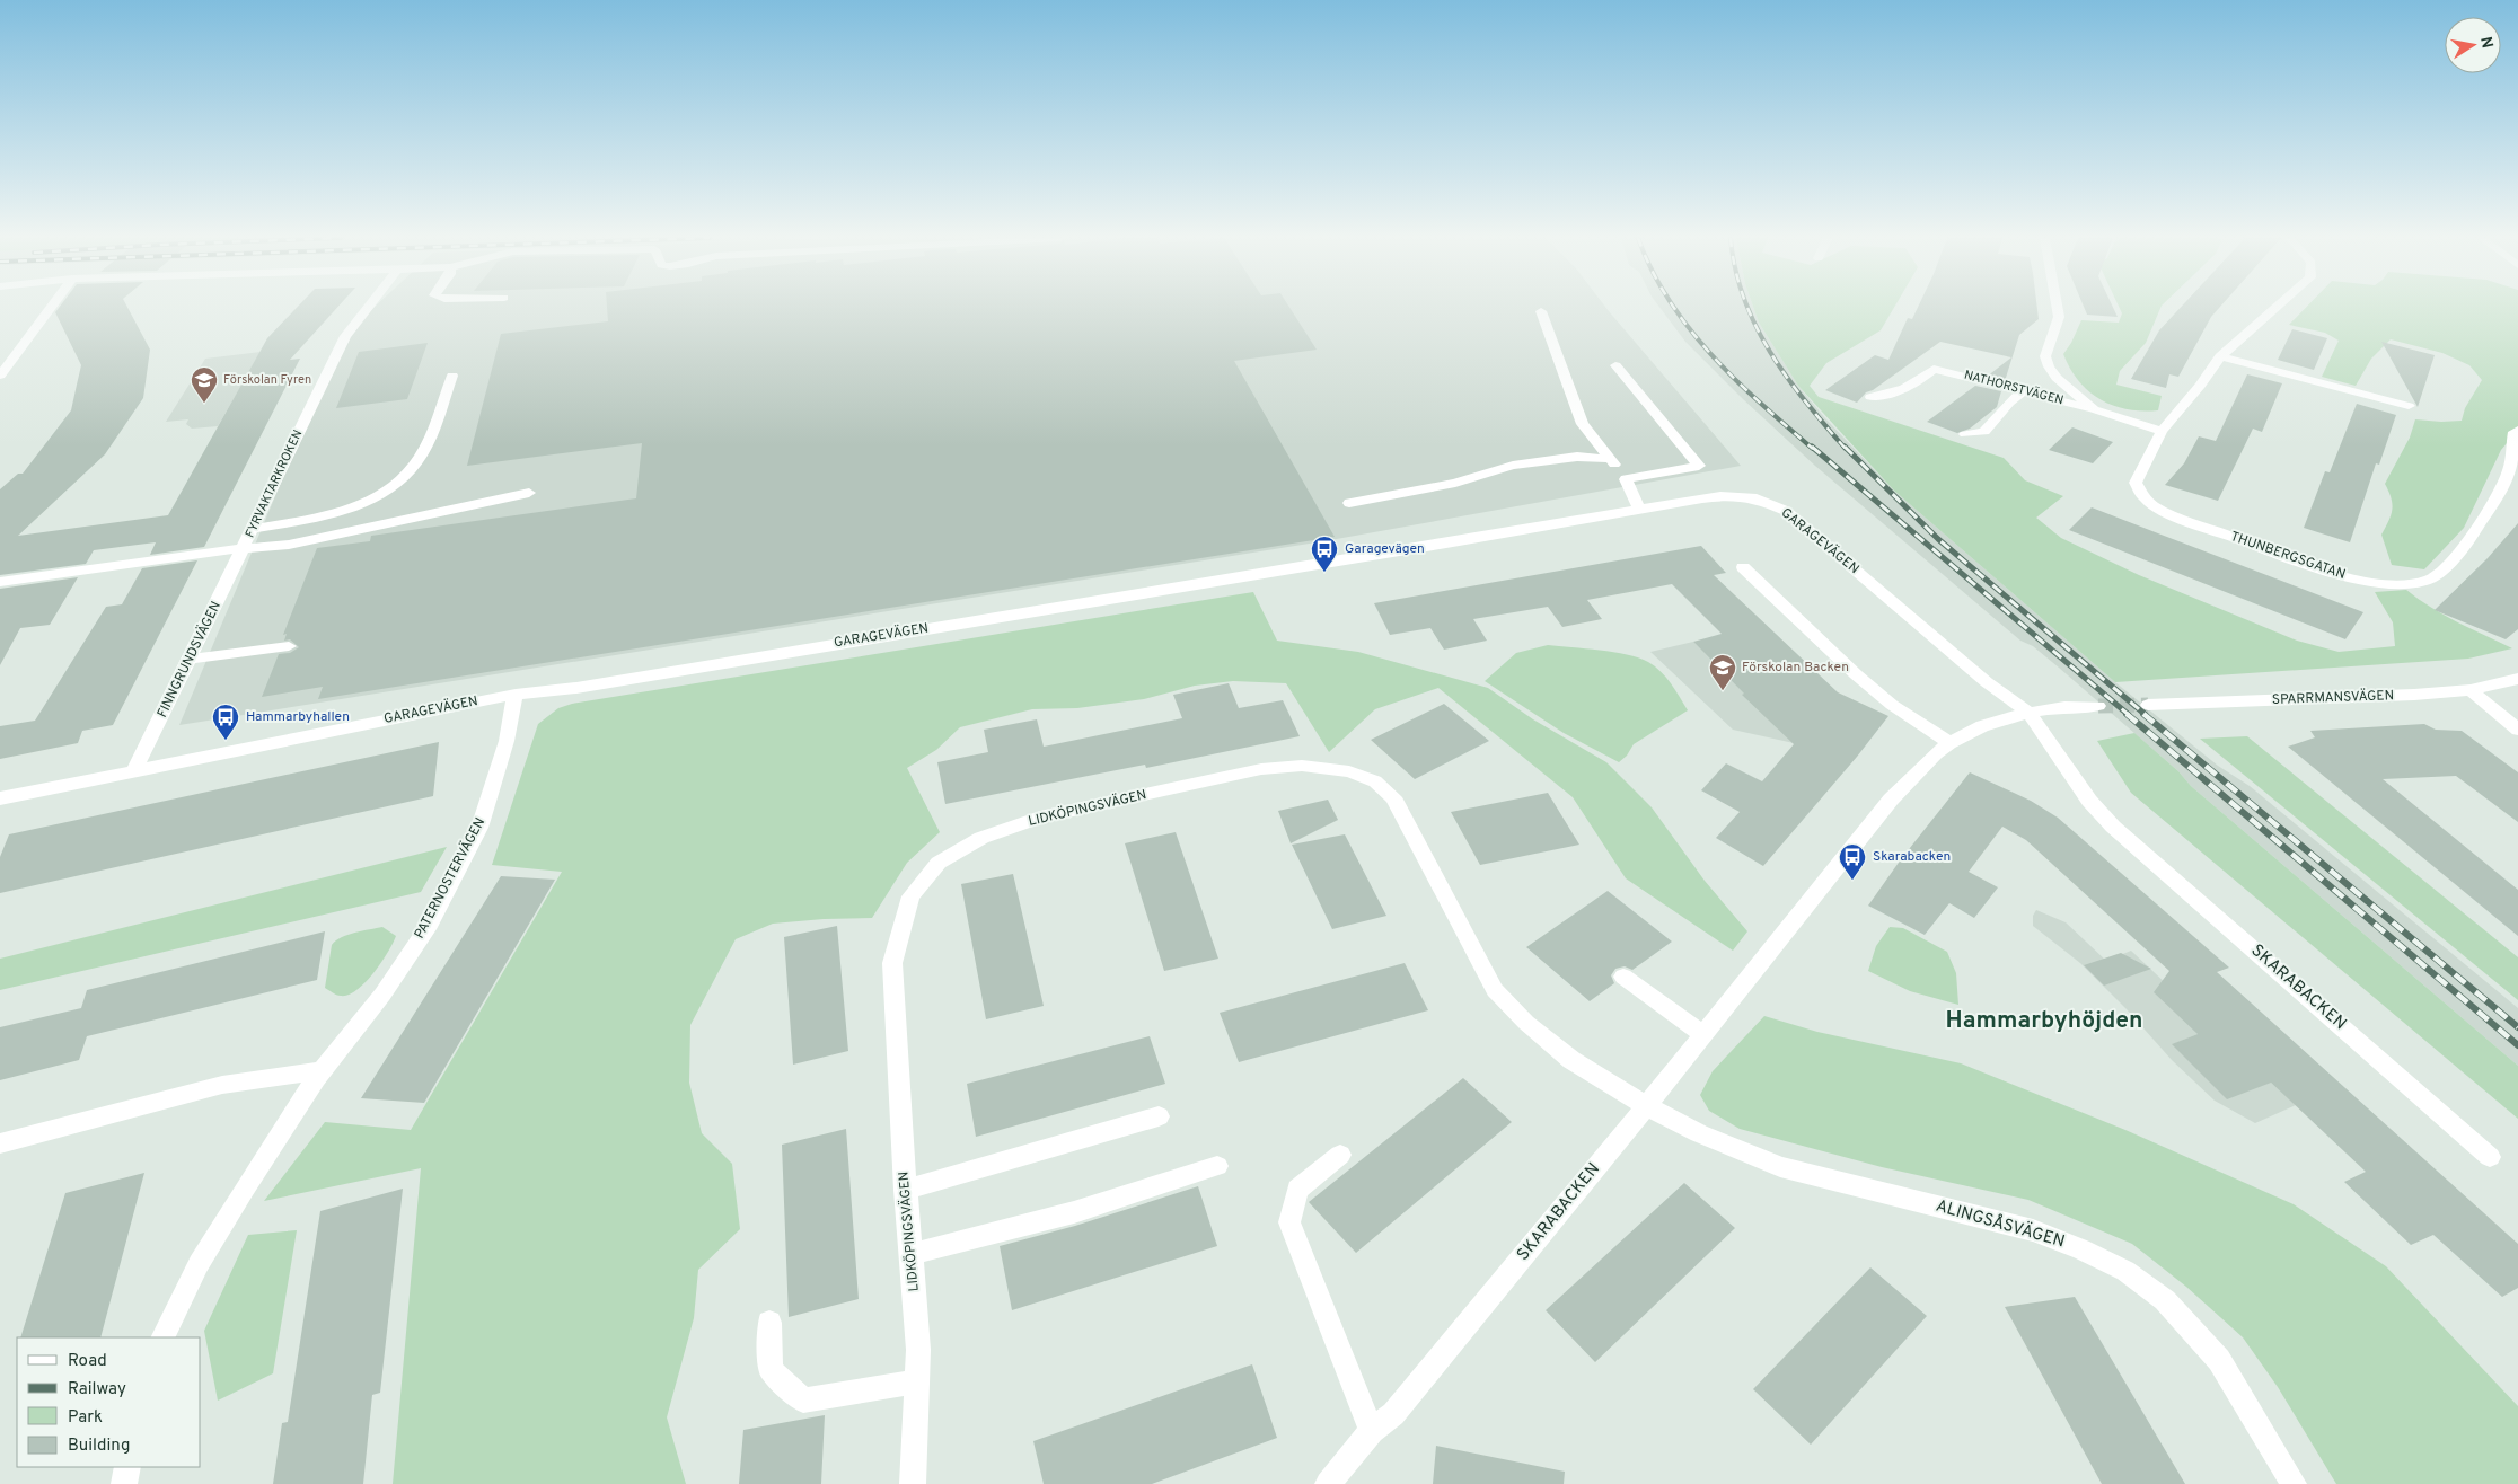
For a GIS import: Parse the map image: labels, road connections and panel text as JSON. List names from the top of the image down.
{
  "streets": {
    "street": [
      "NATHORSTVÄGEN",
      "FYRVAKTARKROKEN",
      "GARAGEVÄGEN",
      "THUNBERGSGATAN",
      "FINNGRUNDSVÄGEN",
      "SPARRMANSVÄGEN",
      "LIDKÖPINGSVÄGEN",
      "PATERNOSTERVÄGEN",
      "SKARABACKEN",
      "ALINGSÅSVÄGEN"
    ]
  },
  "crossings": [
    ["NATHORSTVÄGEN", "THUNBERGSGATAN"],
    ["FYRVAKTARKROKEN", "FINNGRUNDSVÄGEN"],
    ["GARAGEVÄGEN", "FINNGRUNDSVÄGEN"],
    ["GARAGEVÄGEN", "PATERNOSTERVÄGEN"],
    ["GARAGEVÄGEN", "SKARABACKEN"],
    ["LIDKÖPINGSVÄGEN", "SKARABACKEN"],
    ["LIDKÖPINGSVÄGEN", "ALINGSÅSVÄGEN"],
    ["SKARABACKEN", "ALINGSÅSVÄGEN"]
  ],
  "districts": ["Hammarbyhöjden"],
  "places": {
    "school or university": ["Förskolan Fyren", "Förskolan Backen"],
    "bus stop": ["Garagevägen", "Hammarbyhallen", "Skarabacken"]
  },
  "legend": [
    "Road",
    "Railway",
    "Park",
    "Building"
  ],
  "north": "right"
}
